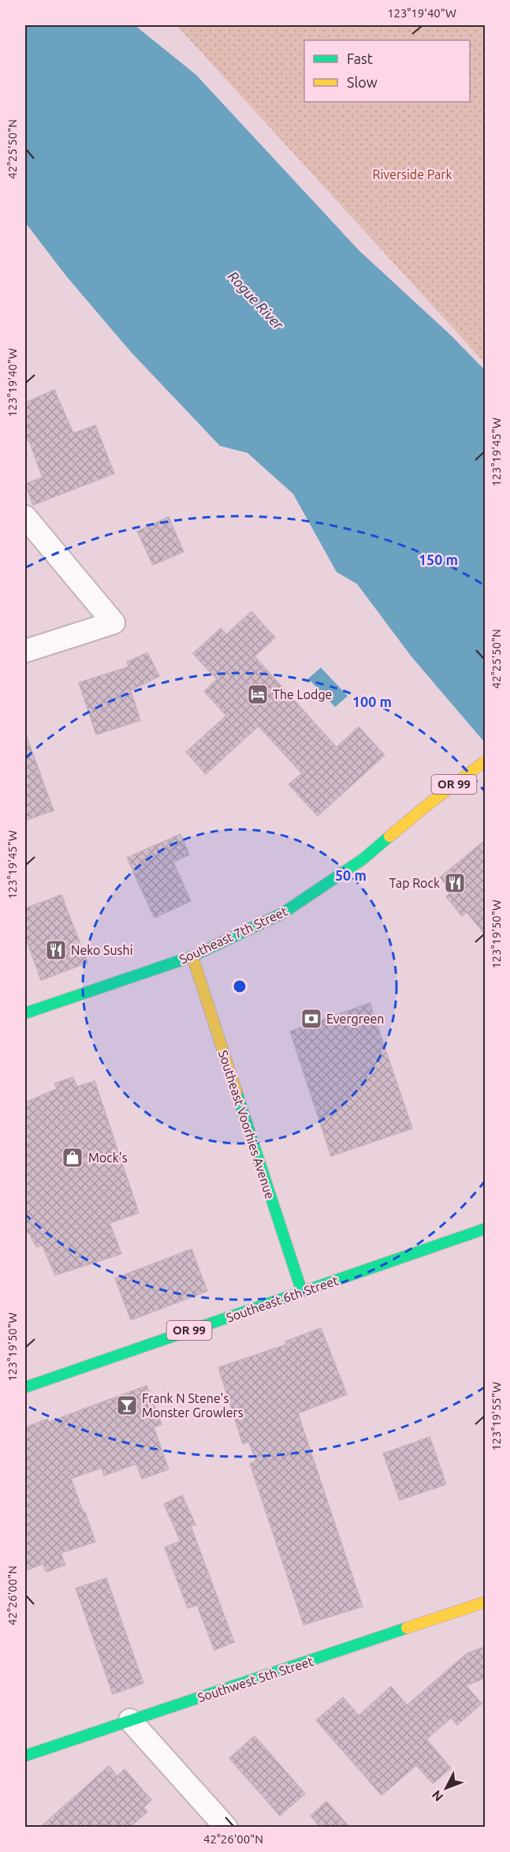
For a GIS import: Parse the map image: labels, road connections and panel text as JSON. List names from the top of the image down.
{
  "streets": {
    "main road": [
      "OR 99",
      "Southeast 7th Street",
      "Southeast Voorhies Avenue",
      "Southeast 6th Street",
      "Southwest 5th Street"
    ]
  },
  "crossings": [
    ["Southeast 7th Street", "Southeast Voorhies Avenue"],
    ["Southeast Voorhies Avenue", "Southeast 6th Street"]
  ],
  "water": ["Rogue River"],
  "parks": ["Riverside Park"],
  "places": {
    "hotel": ["The Lodge"],
    "restaurant": ["Tap Rock", "Neko Sushi"],
    "bank": ["Evergreen"],
    "shop": ["Mock's"],
    "bar": ["Frank N Stene's Monster Growlers"]
  },
  "legend": ["Fast", "Slow"],
  "north": "bottom left",
  "coordinates": [
    "123°19'40\"W",
    "42°25'50\"N",
    "123°19'45\"W",
    "123°19'50\"W",
    "123°19'55\"W",
    "42°26'00\"N"
  ],
  "rings": ["150 m", "100 m", "50 m"]
}
